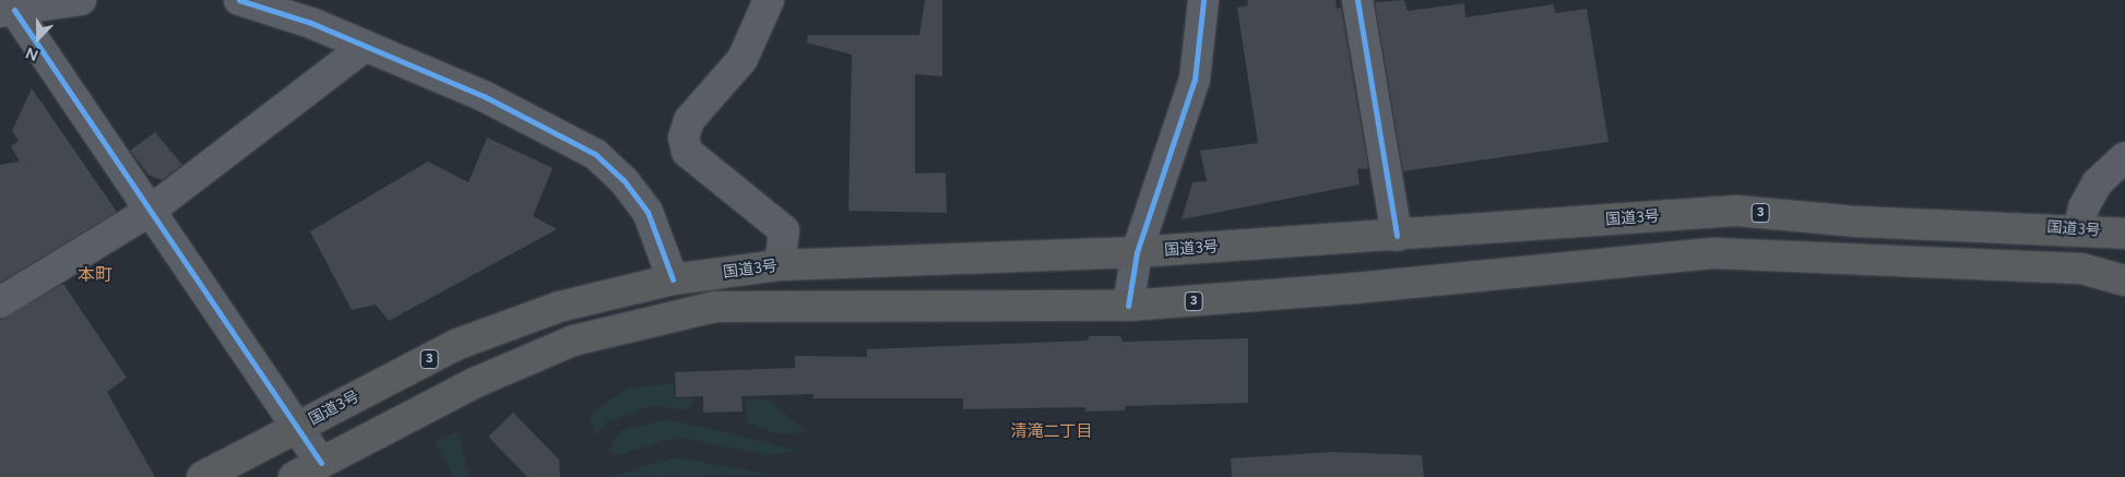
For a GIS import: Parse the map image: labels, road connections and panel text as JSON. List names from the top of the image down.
{
  "streets": {
    "highway": ["3", "国道3号"]
  },
  "districts": ["本町", "清滝二丁目"],
  "north": "bottom"
}
